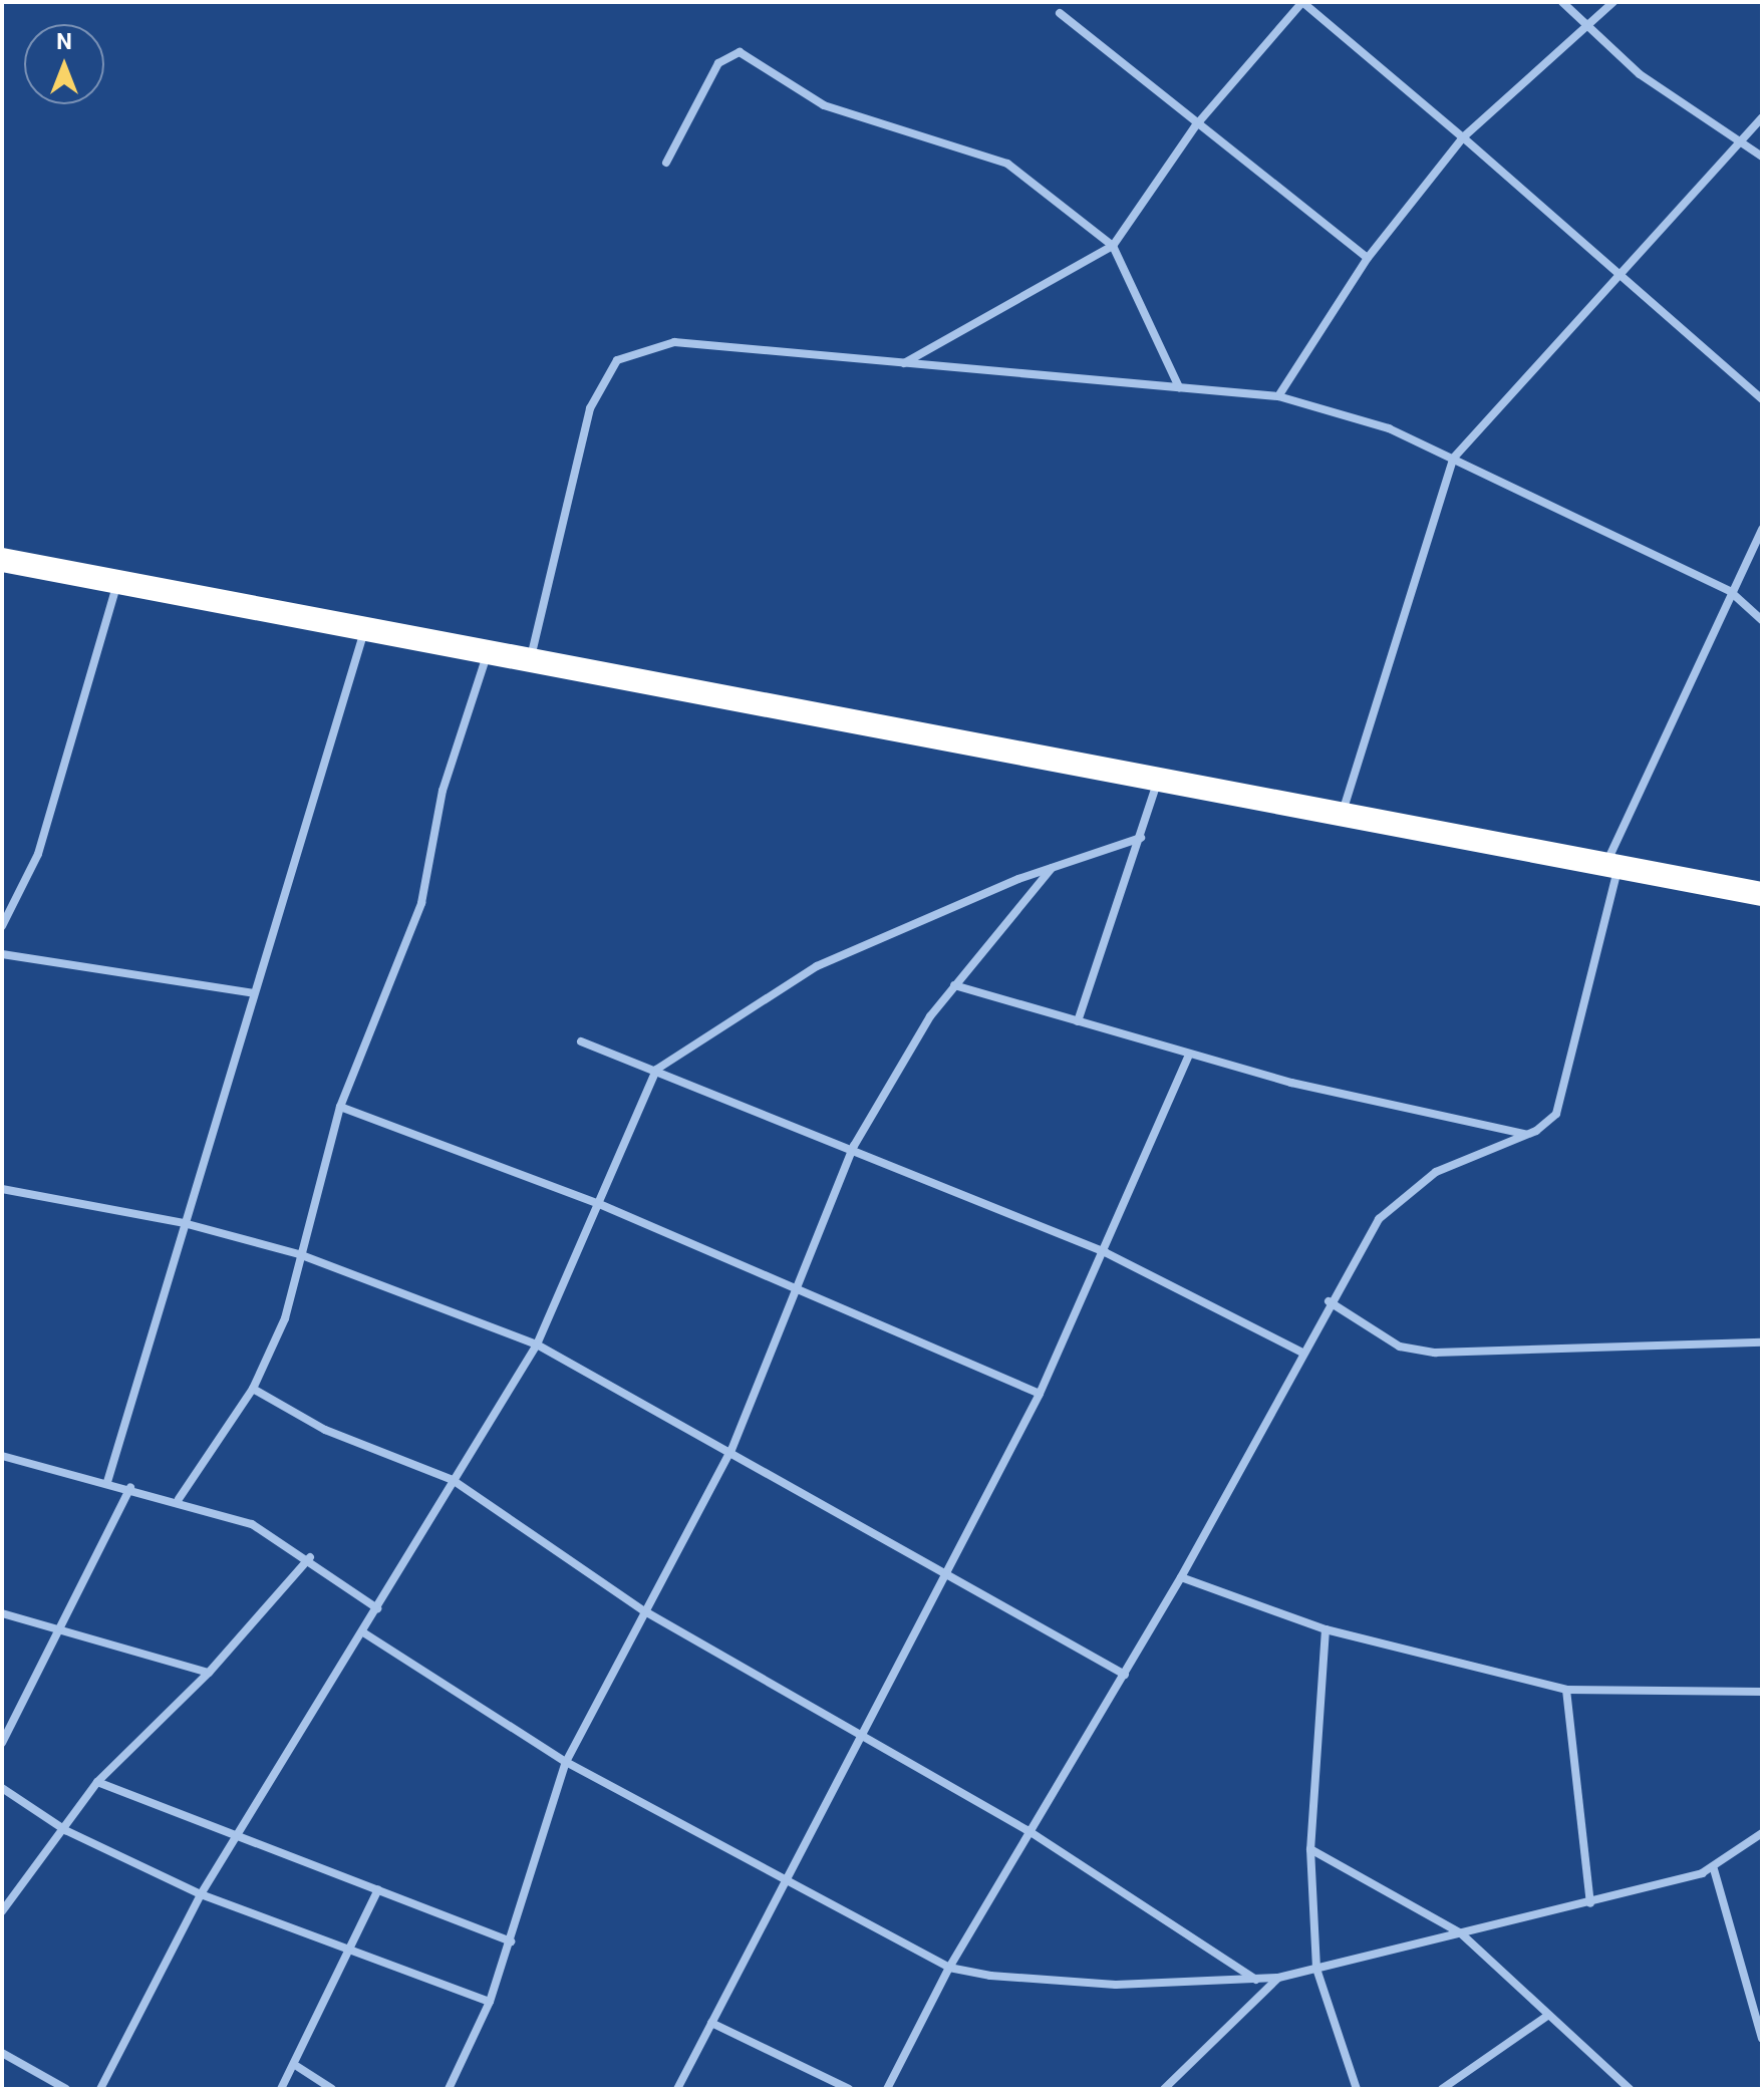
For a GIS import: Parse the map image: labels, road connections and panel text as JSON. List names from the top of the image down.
{
  "north": "top"
}
